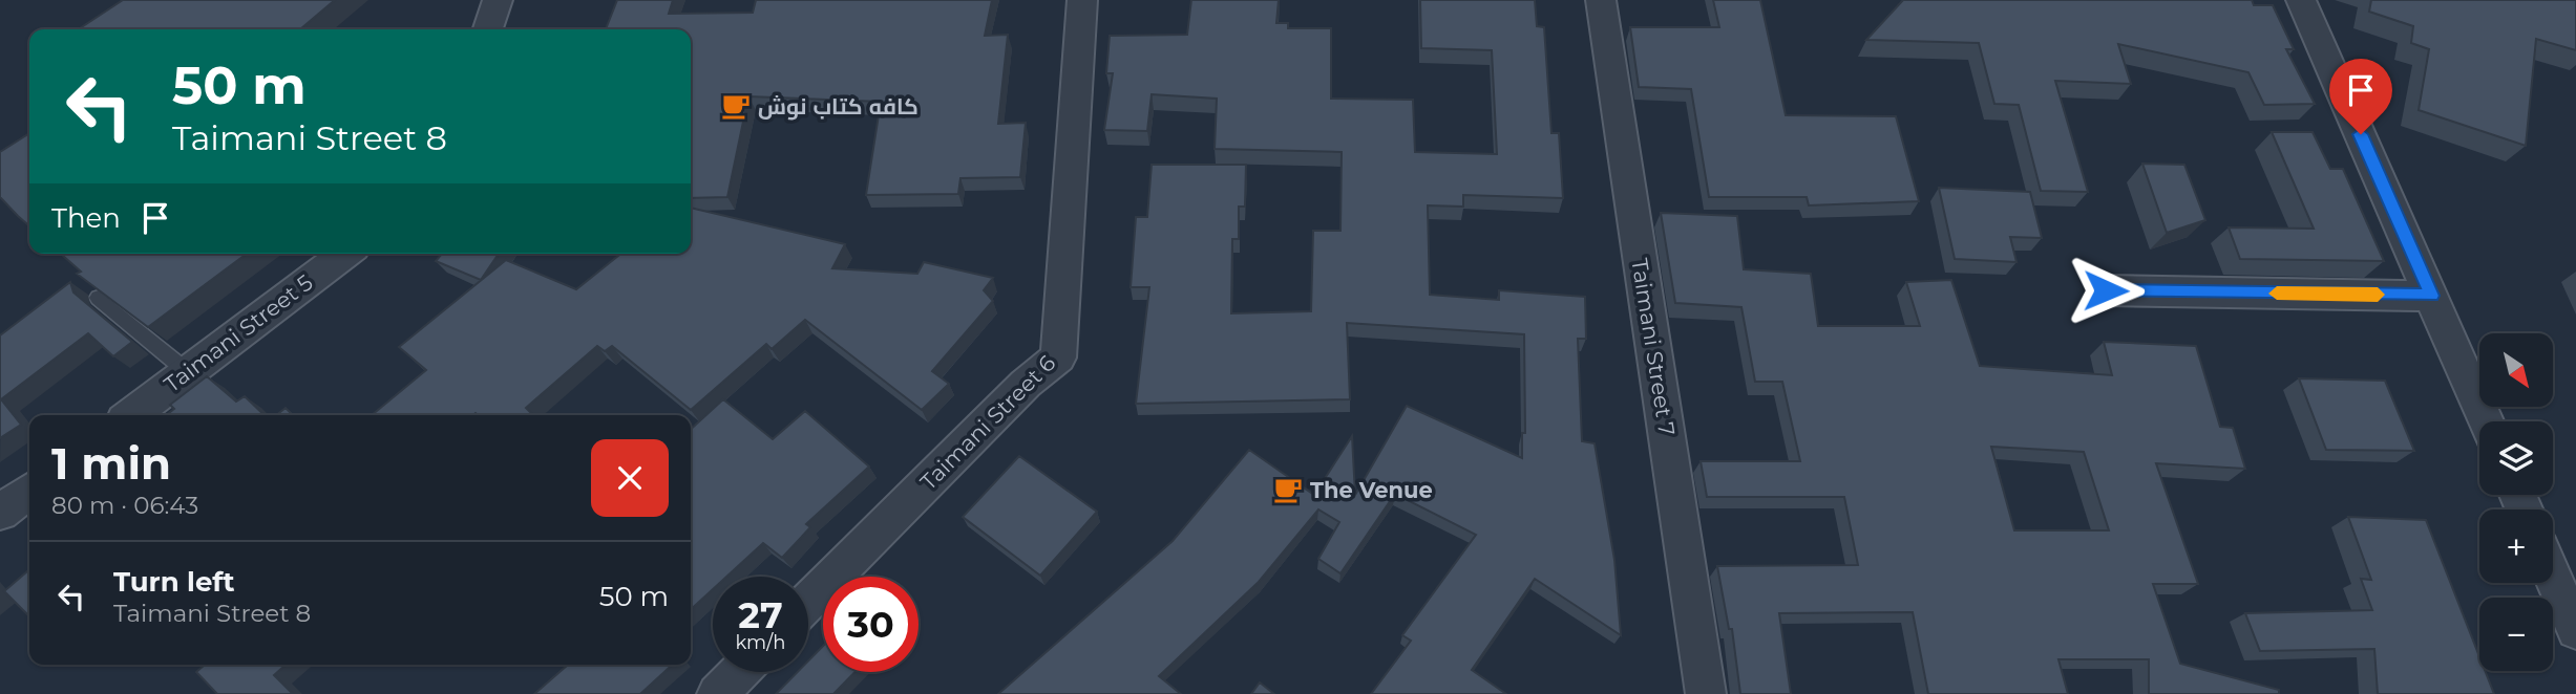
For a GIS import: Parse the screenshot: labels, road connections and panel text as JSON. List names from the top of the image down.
{
  "streets": {
    "street": ["Taimani Street 5", "Taimani Street 7", "Taimani Street 6"]
  },
  "places": {
    "cafe": ["کافه کتاب نوش", "The Venue"]
  },
  "north": "bottom right",
  "page": {
    "turn": ["50 m", "Taimani Street 8"],
    "then": "Then",
    "map_buttons": ["+", "−"],
    "heading": ["1 min", "80 m · 06:43"],
    "list": [
      {
        "name": "Turn left",
        "note": "Taimani Street 8",
        "value": "50 m"
      }
    ],
    "speed": "27 km/h",
    "limit": "30"
  }
}
